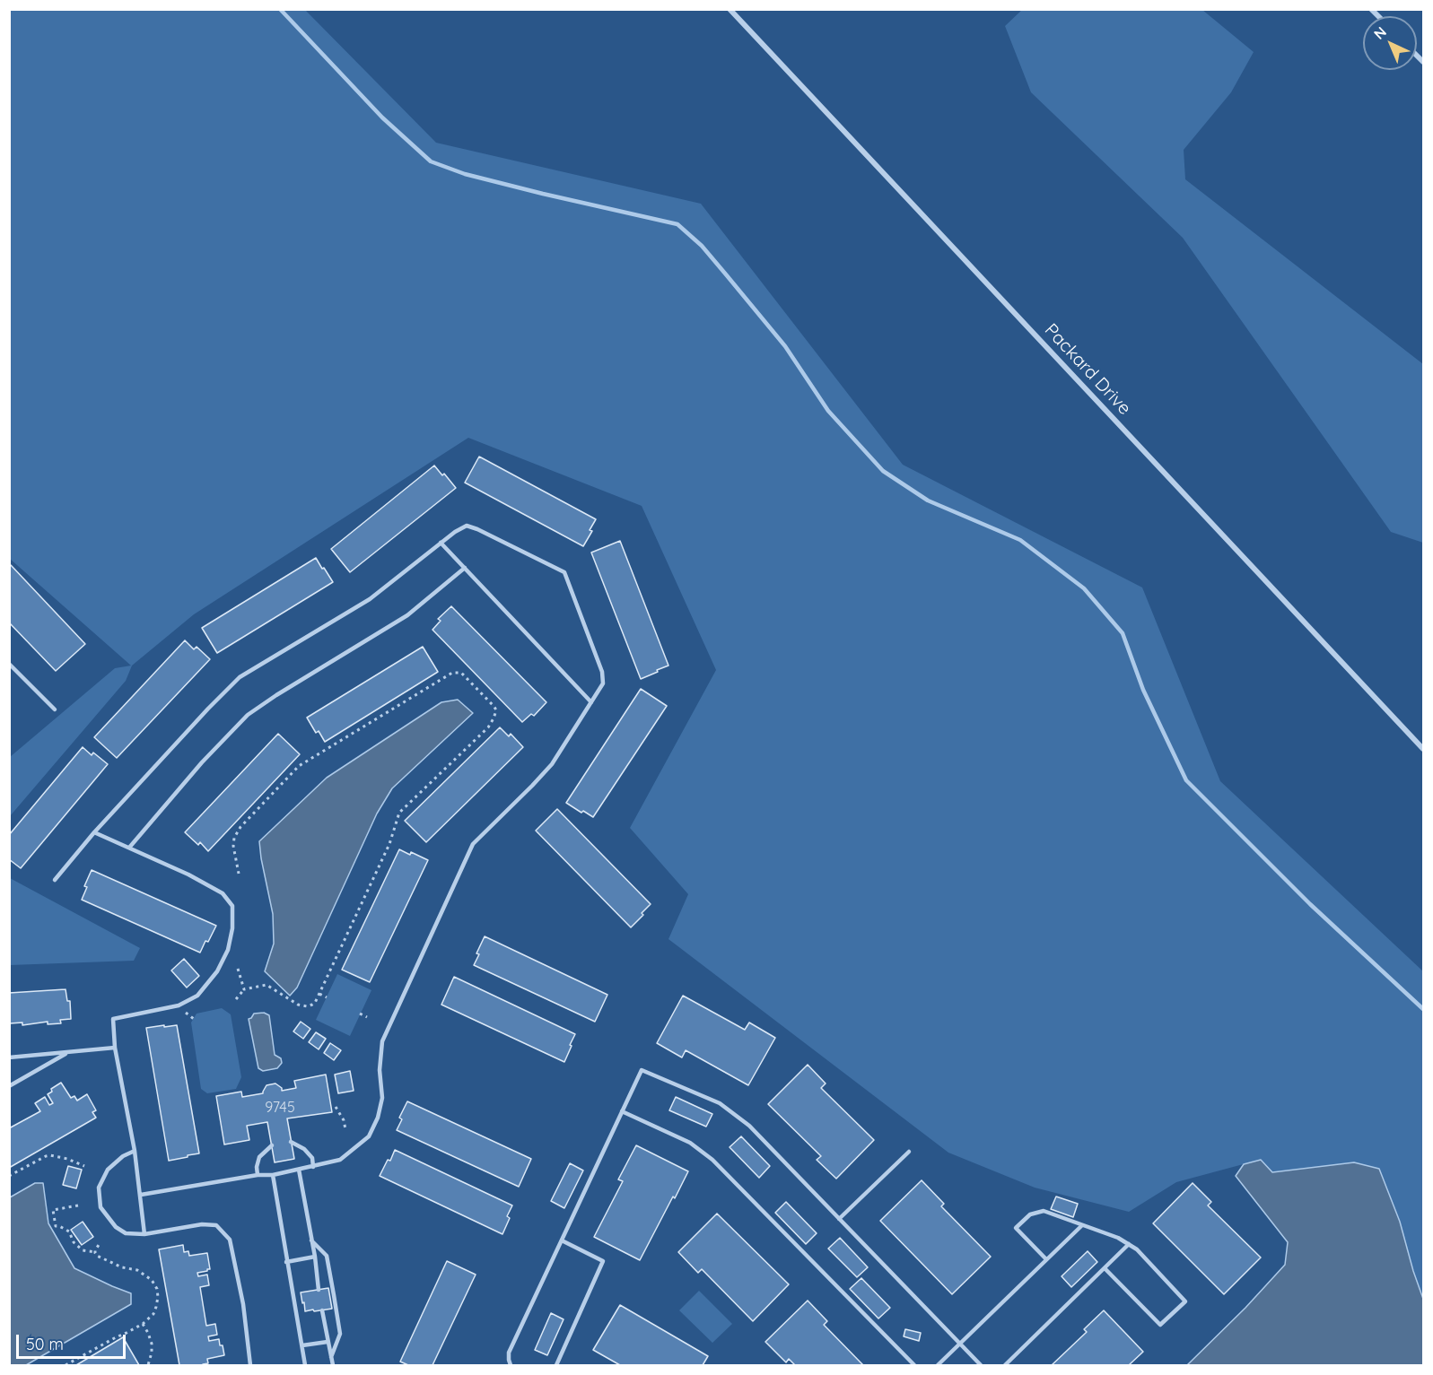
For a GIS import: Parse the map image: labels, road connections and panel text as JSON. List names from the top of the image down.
{
  "streets": {
    "street": ["Packard Drive"]
  },
  "house_numbers": ["9745"],
  "scale_bar": "50 m",
  "north": "top left"
}
